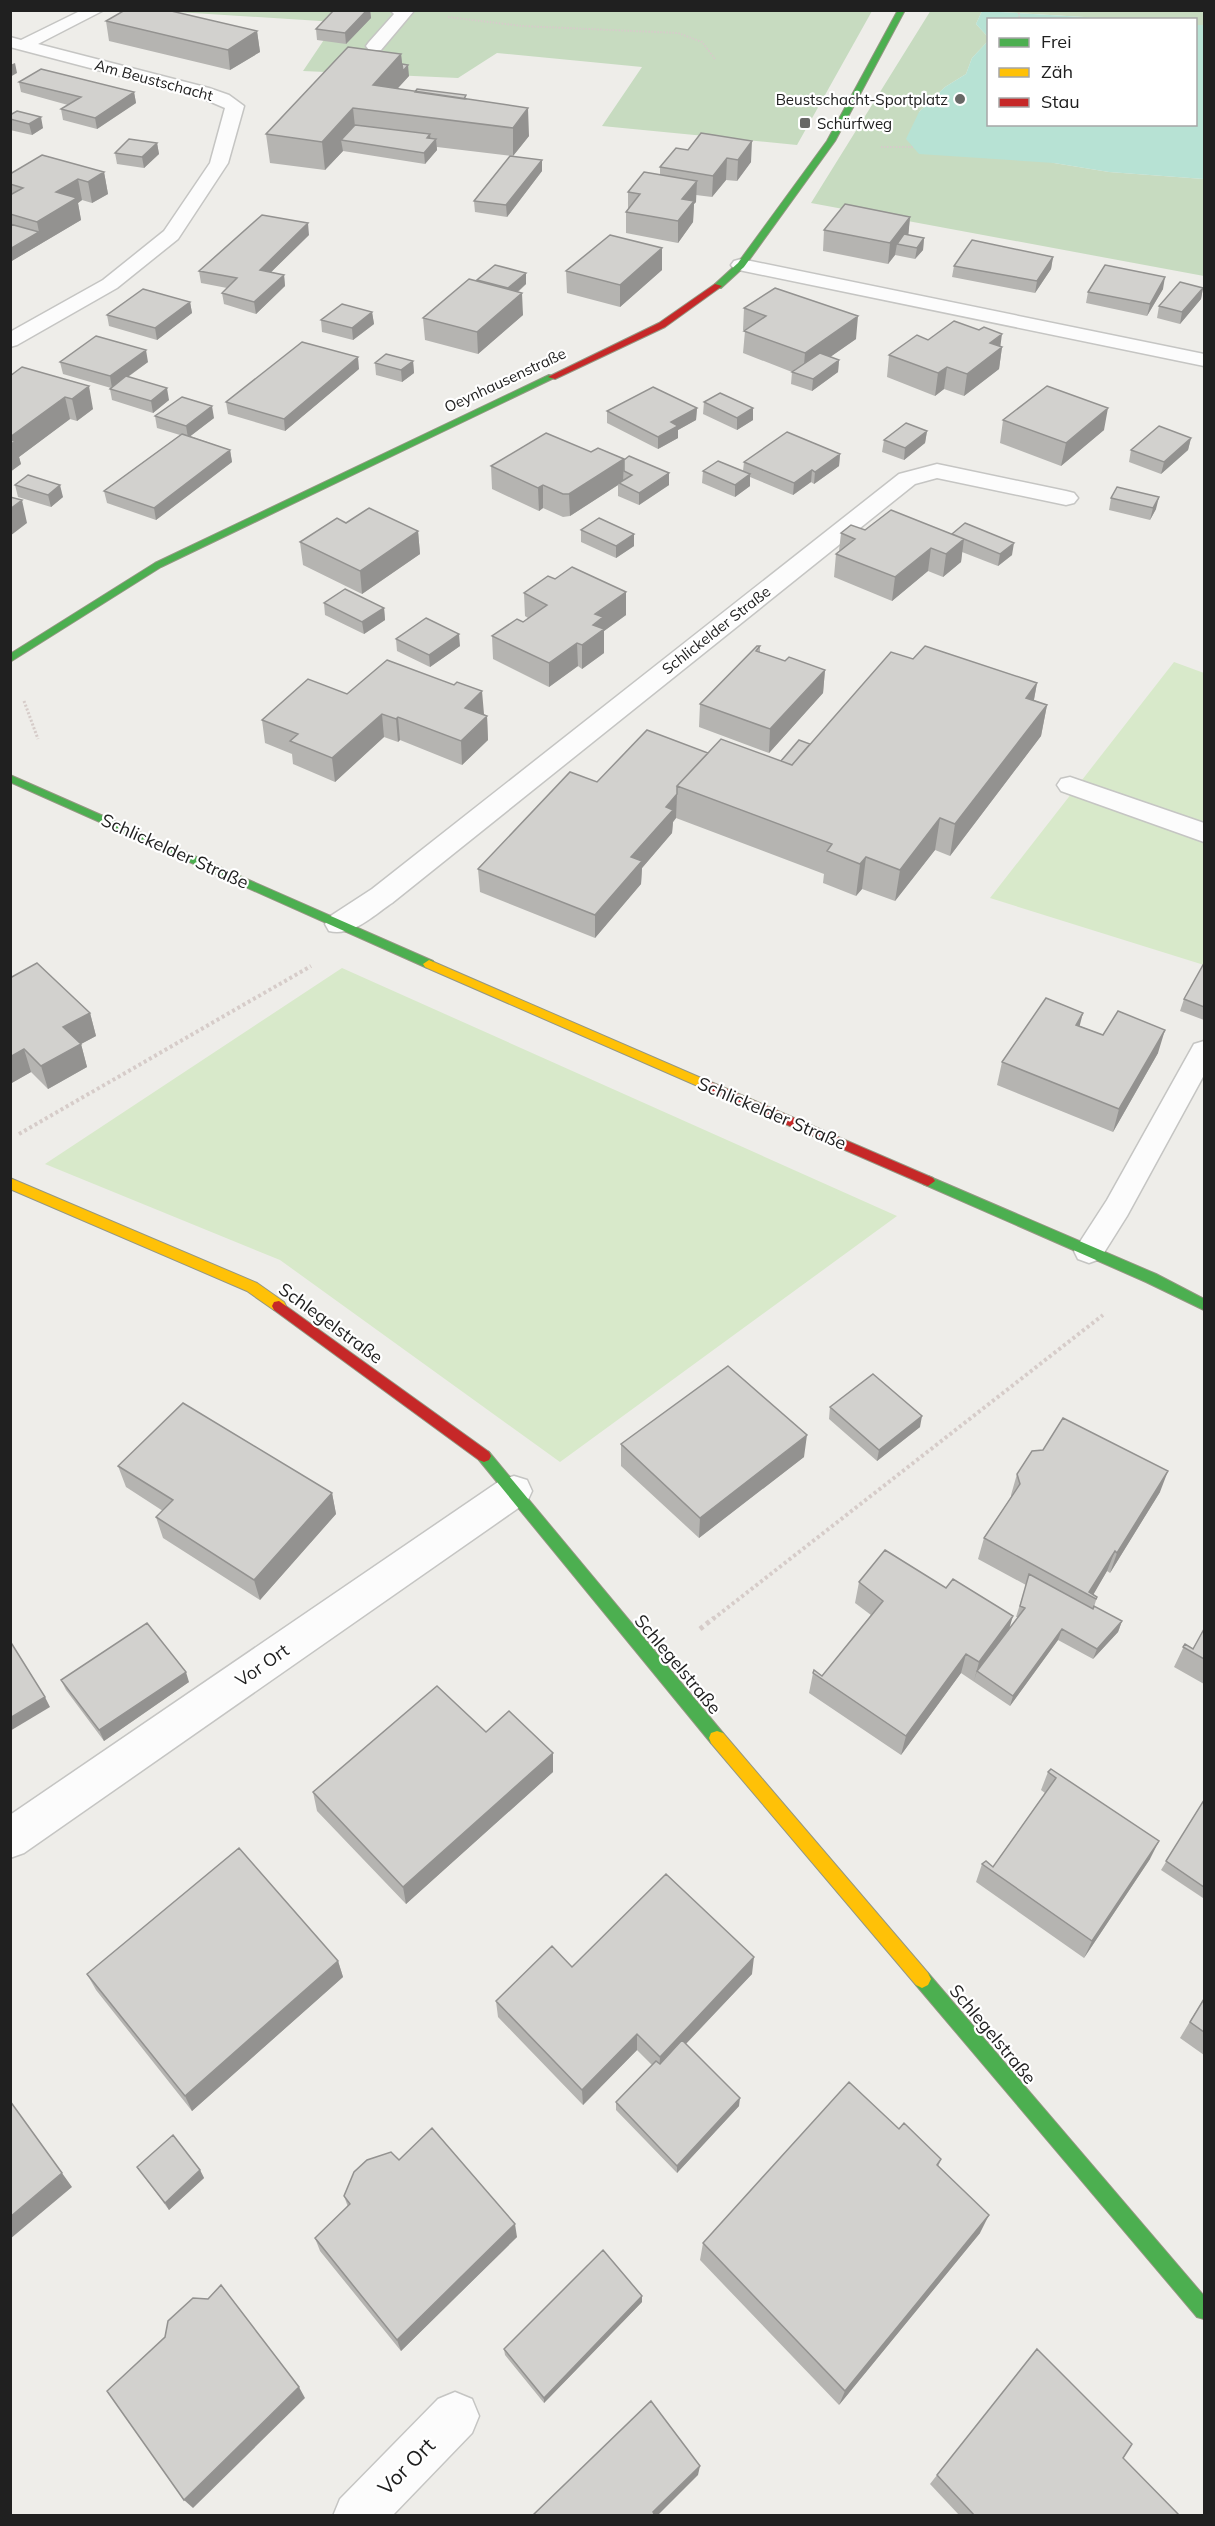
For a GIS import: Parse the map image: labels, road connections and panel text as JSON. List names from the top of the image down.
{
  "streets": {
    "street": [
      "Am Beustschacht",
      "Oeynhausenstraße",
      "Schlickelder Straße",
      "Schlegelstraße",
      "Vor Ort"
    ]
  },
  "crossings": [
    ["Schlegelstraße", "Vor Ort"]
  ],
  "places": {
    "other": ["Beustschacht-Sportplatz"],
    "transit": ["Schürfweg"]
  },
  "legend": ["Frei", "Zäh", "Stau"]
}
